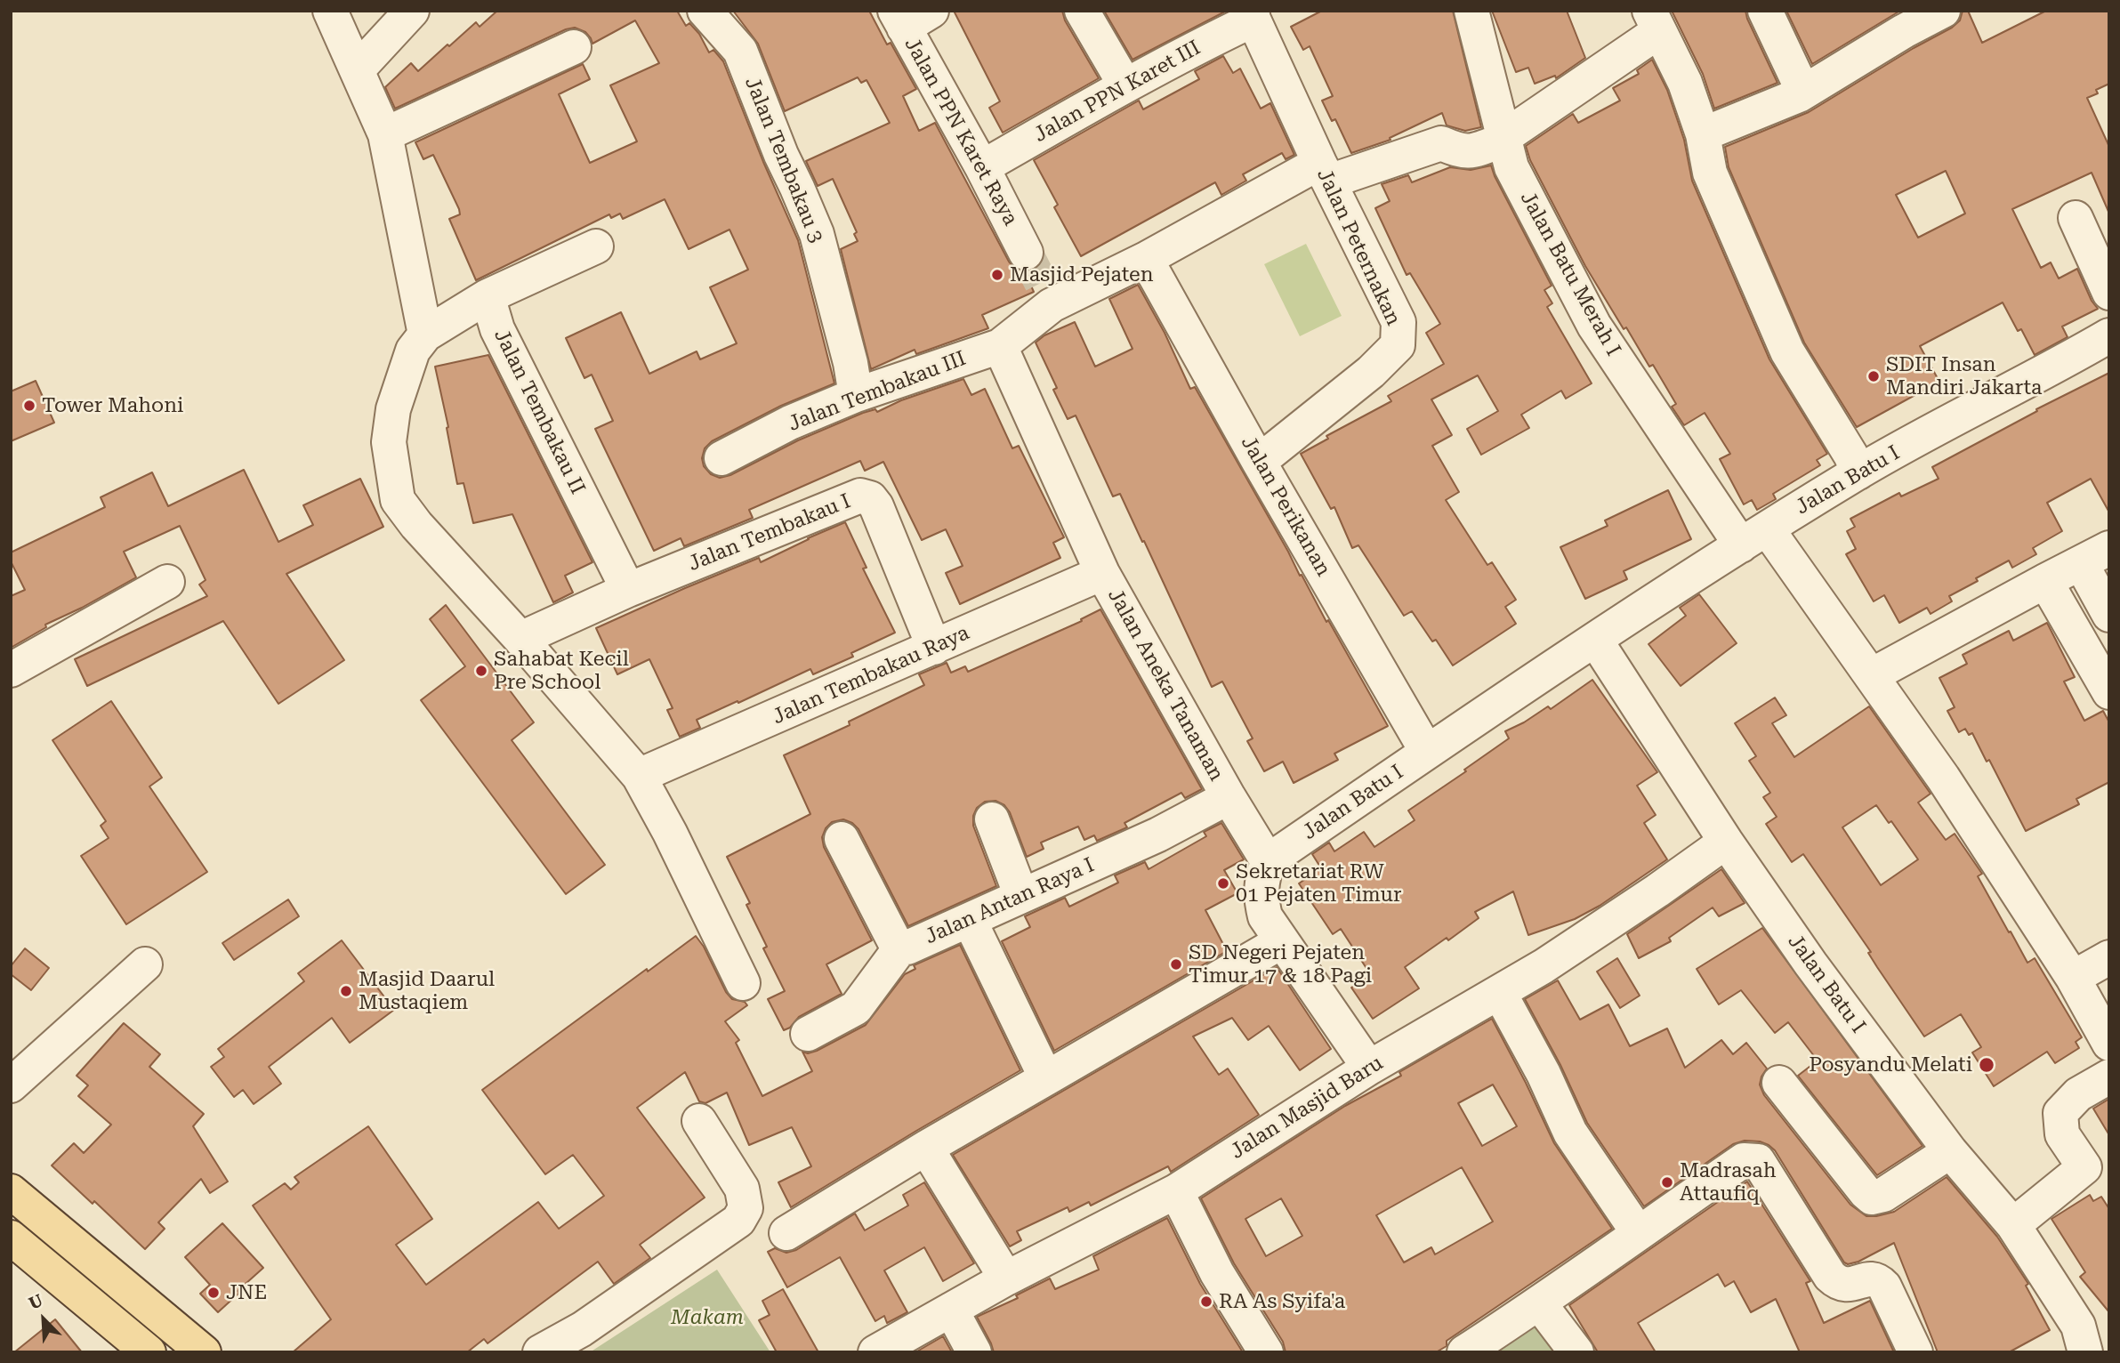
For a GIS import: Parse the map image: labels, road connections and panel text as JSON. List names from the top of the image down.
{
  "streets": {
    "street": [
      "Jalan PPN Karet III",
      "Jalan PPN Karet Raya",
      "Jalan Tembakau 3",
      "Jalan Peternakan",
      "Jalan Batu Merah I",
      "Jalan Tembakau III",
      "Jalan Tembakau II",
      "Jalan Batu I",
      "Jalan Perikanan",
      "Jalan Tembakau I",
      "Jalan Tembakau Raya",
      "Jalan Aneka Tanaman",
      "Jalan Antan Raya I",
      "Jalan Masjid Baru"
    ]
  },
  "crossings": [
    ["Jalan PPN Karet III", "Jalan PPN Karet Raya"],
    ["Jalan PPN Karet III", "Jalan Peternakan"],
    ["Jalan Tembakau 3", "Jalan Tembakau III"],
    ["Jalan Peternakan", "Jalan Perikanan"],
    ["Jalan Batu Merah I", "Jalan Batu I"],
    ["Jalan Tembakau III", "Jalan Aneka Tanaman"],
    ["Jalan Tembakau II", "Jalan Tembakau I"],
    ["Jalan Batu I", "Jalan Perikanan"],
    ["Jalan Batu I", "Jalan Aneka Tanaman"],
    ["Jalan Batu I", "Jalan Masjid Baru"],
    ["Jalan Tembakau I", "Jalan Tembakau Raya"],
    ["Jalan Tembakau Raya", "Jalan Aneka Tanaman"],
    ["Jalan Aneka Tanaman", "Jalan Antan Raya I"]
  ],
  "parks": ["Makam"],
  "places": [
    "Masjid Pejaten",
    "SDIT Insan Mandiri Jakarta",
    "Tower Mahoni",
    "Sahabat Kecil Pre School",
    "Sekretariat RW 01 Pejaten Timur",
    "SD Negeri Pejaten Timur 17 & 18 Pagi",
    "Masjid Daarul Mustaqiem",
    "Posyandu Melati",
    "Madrasah Attaufiq",
    "JNE",
    "RA As Syifa'a"
  ],
  "north": "top left"
}
